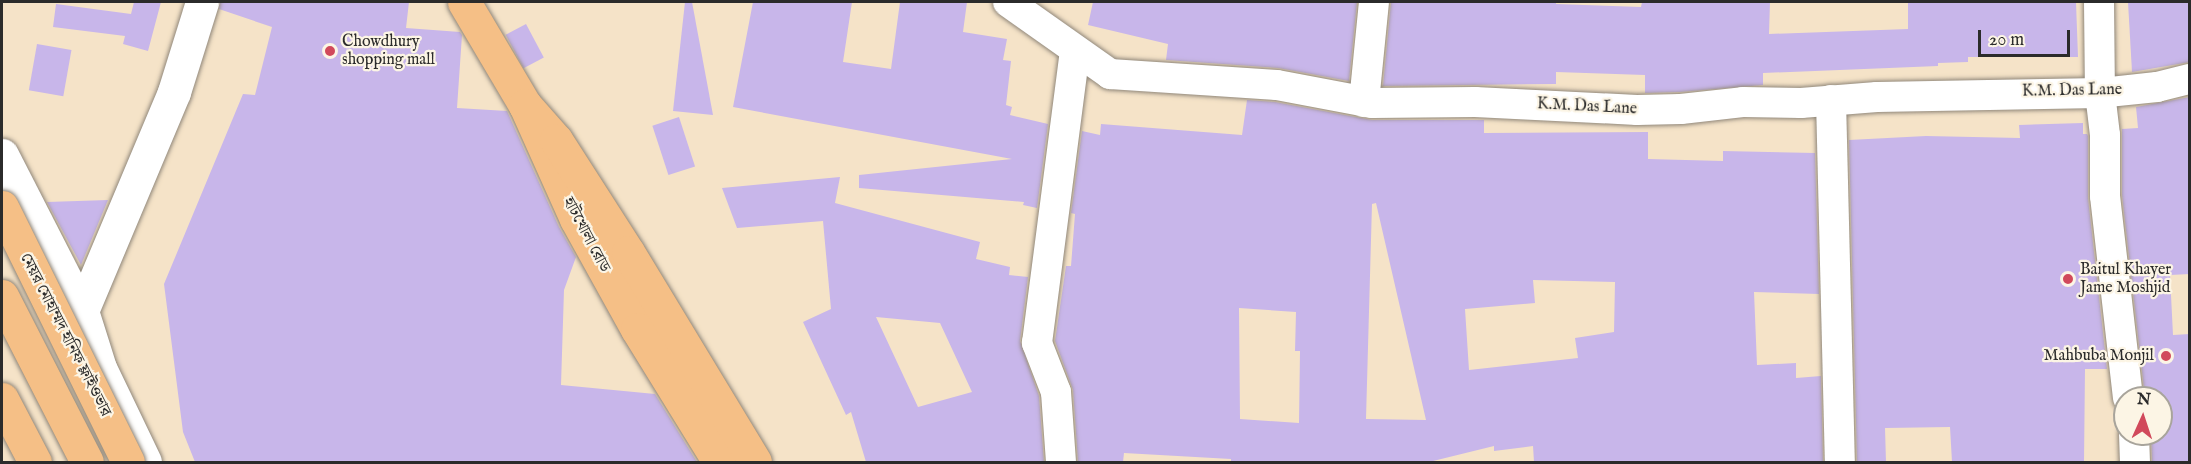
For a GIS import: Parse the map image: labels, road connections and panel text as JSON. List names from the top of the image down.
{
  "streets": {
    "main road": ["হাটখোলা রোড", "মেয়র মোহাম্মদ হানিফ ফ্লাইওভার"],
    "street": ["K.M. Das Lane"]
  },
  "places": ["Chowdhury shopping mall", "Baitul Khayer Jame Moshjid", "Mahbuba Monjil"],
  "scale_bar": "20 m",
  "north": "top"
}
